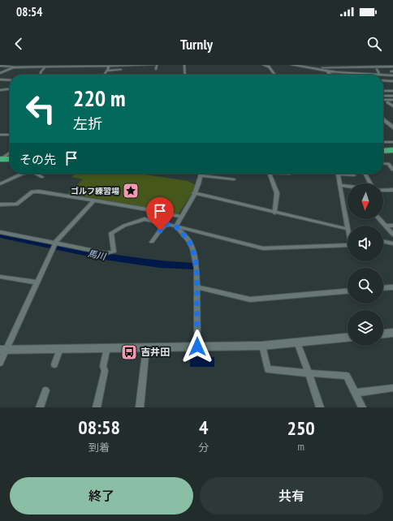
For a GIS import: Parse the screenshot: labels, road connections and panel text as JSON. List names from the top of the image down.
{
  "water": ["馬川"],
  "places": {
    "place": ["ゴルフ練習場"],
    "bus stop": ["吉井田"]
  },
  "north": "bottom",
  "page": {
    "status": "08:54",
    "header": "Turnly",
    "turn": ["220 m", "左折"],
    "then": "その先",
    "eta": [
      "08:58",
      "到着",
      "4",
      "分",
      "250",
      "m"
    ],
    "buttons": ["終了", "共有"]
  }
}
